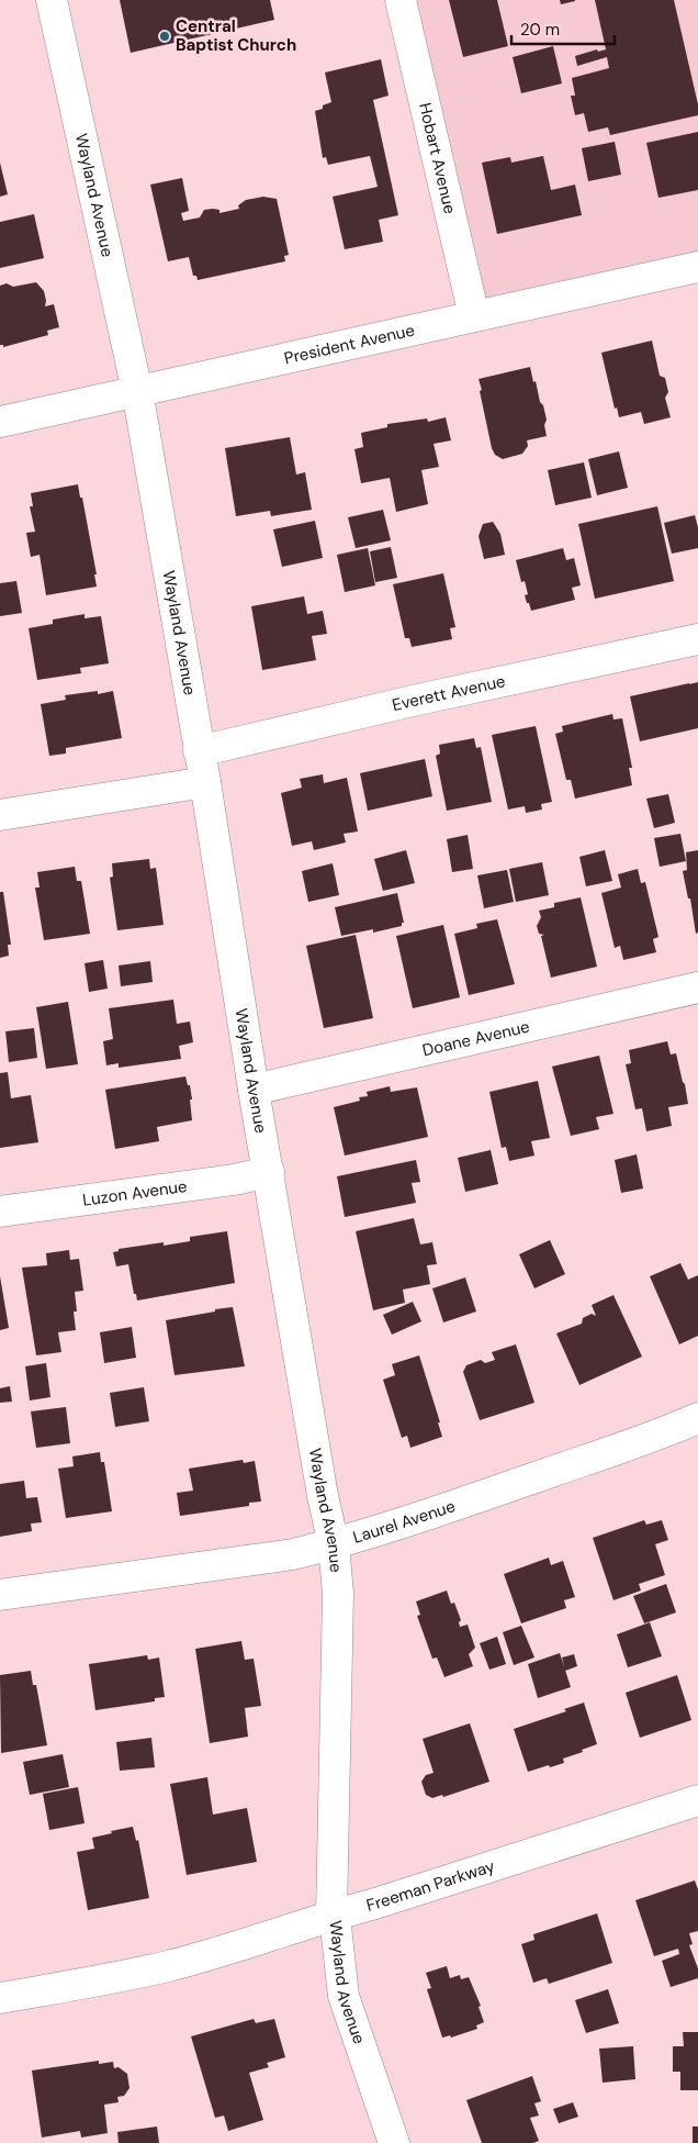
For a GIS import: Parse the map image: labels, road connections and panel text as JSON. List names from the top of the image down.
{
  "streets": {
    "street": [
      "Hobart Avenue",
      "Wayland Avenue",
      "President Avenue",
      "Everett Avenue",
      "Doane Avenue",
      "Luzon Avenue",
      "Laurel Avenue",
      "Freeman Parkway"
    ]
  },
  "crossings": [
    ["Hobart Avenue", "President Avenue"],
    ["Wayland Avenue", "President Avenue"],
    ["Wayland Avenue", "Everett Avenue"],
    ["Wayland Avenue", "Doane Avenue"],
    ["Wayland Avenue", "Luzon Avenue"],
    ["Wayland Avenue", "Laurel Avenue"],
    ["Wayland Avenue", "Freeman Parkway"]
  ],
  "places": ["Central Baptist Church"],
  "scale_bar": "20 m"
}
